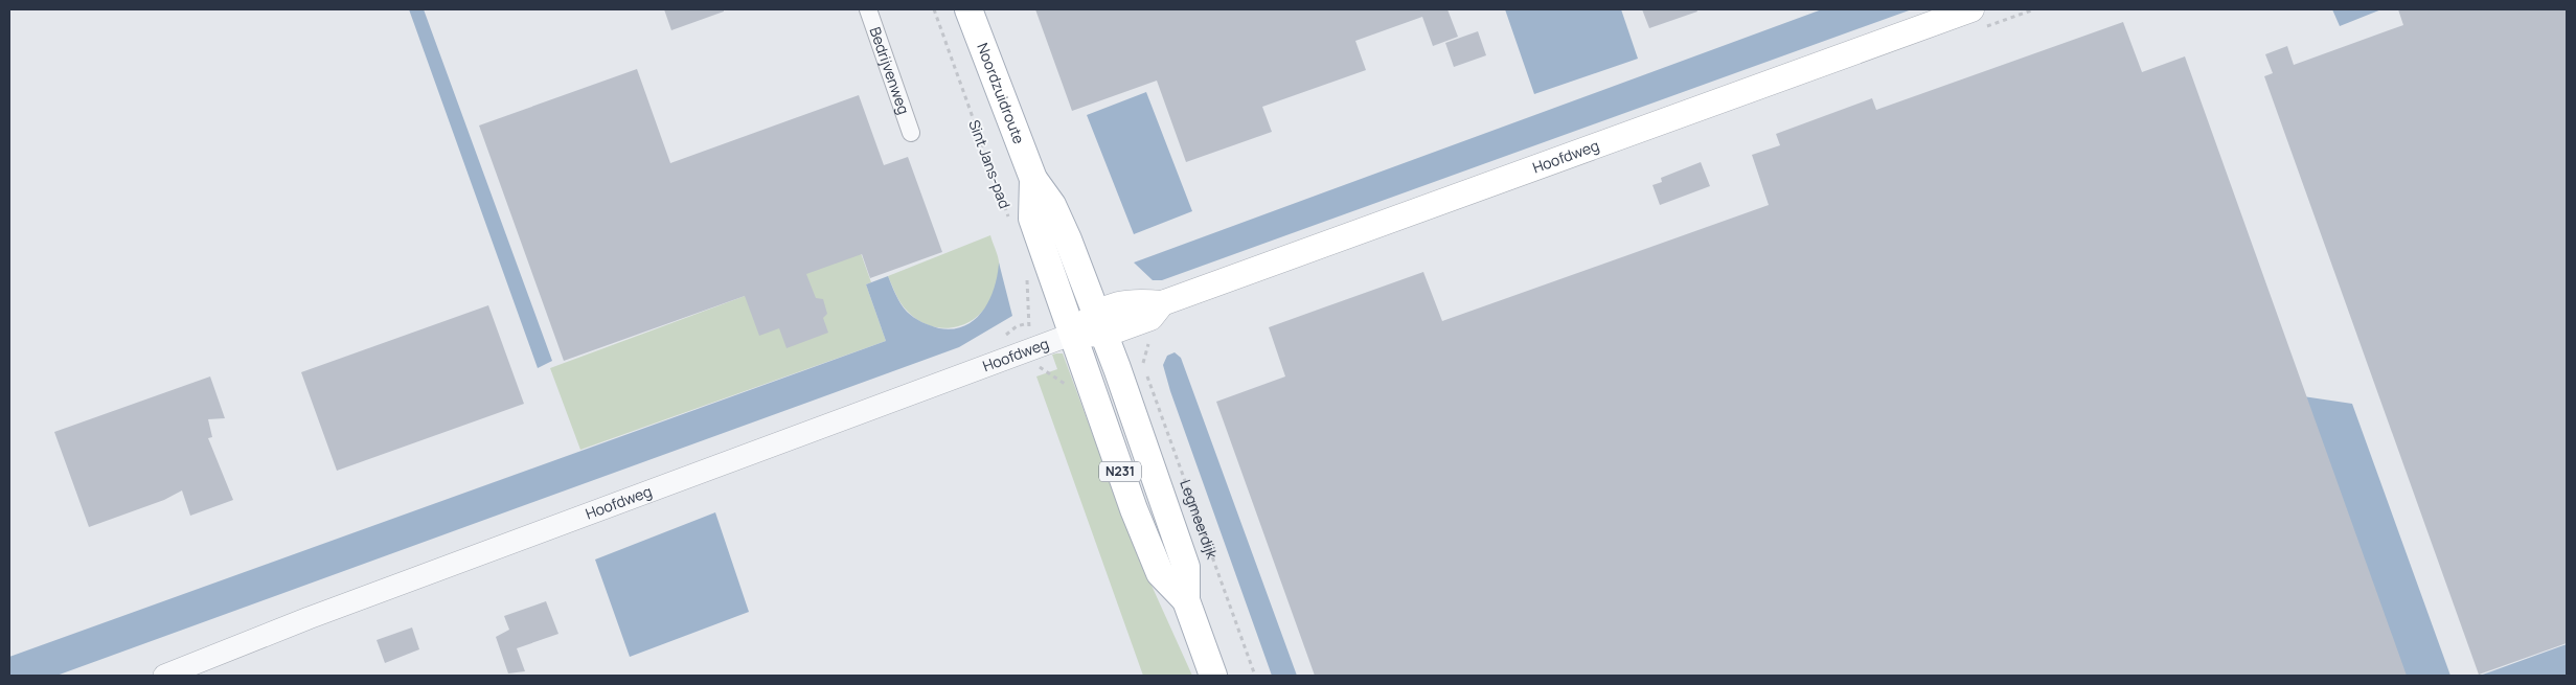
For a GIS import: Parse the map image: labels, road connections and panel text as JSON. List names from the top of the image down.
{
  "streets": {
    "main road": [
      "Noordzuidroute",
      "Hoofdweg",
      "N231",
      "Legmeerdijk"
    ],
    "street": ["Bedrijvenweg"],
    "path": ["Sint Jans-pad"]
  },
  "crossings": [
    ["Noordzuidroute", "Hoofdweg"],
    ["Noordzuidroute", "Legmeerdijk"],
    ["Hoofdweg", "Legmeerdijk"]
  ]
}
